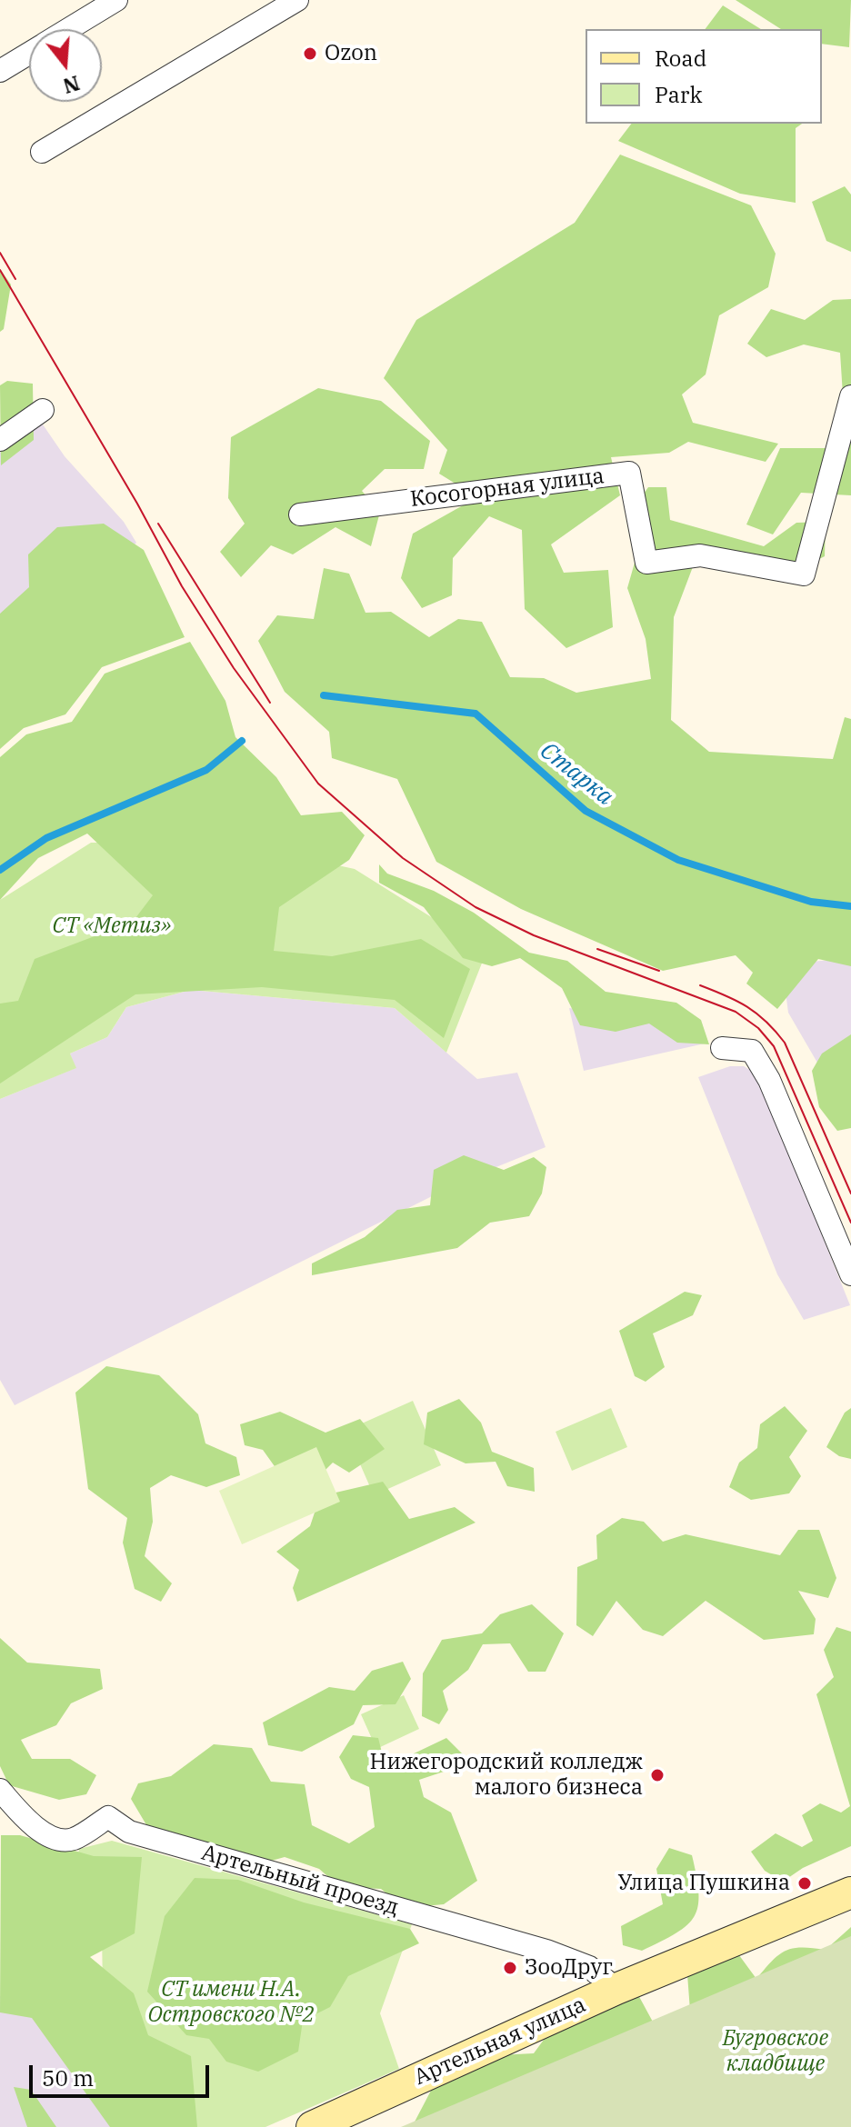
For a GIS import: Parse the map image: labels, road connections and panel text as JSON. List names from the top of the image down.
{
  "streets": {
    "street": ["Косогорная улица", "Артельный проезд", "Артельная улица"]
  },
  "crossings": [
    ["Артельный проезд", "Артельная улица"]
  ],
  "water": ["Старка"],
  "parks": ["СТ «Метиз»", "СТ имени Н.А. Островского №2", "Бугровское кладбище"],
  "places": [
    "Ozon",
    "Нижегородский колледж малого бизнеса",
    "Улица Пушкина",
    "ЗооДруг"
  ],
  "legend": ["Road", "Park"],
  "scale_bar": "50 m",
  "north": "bottom"
}
